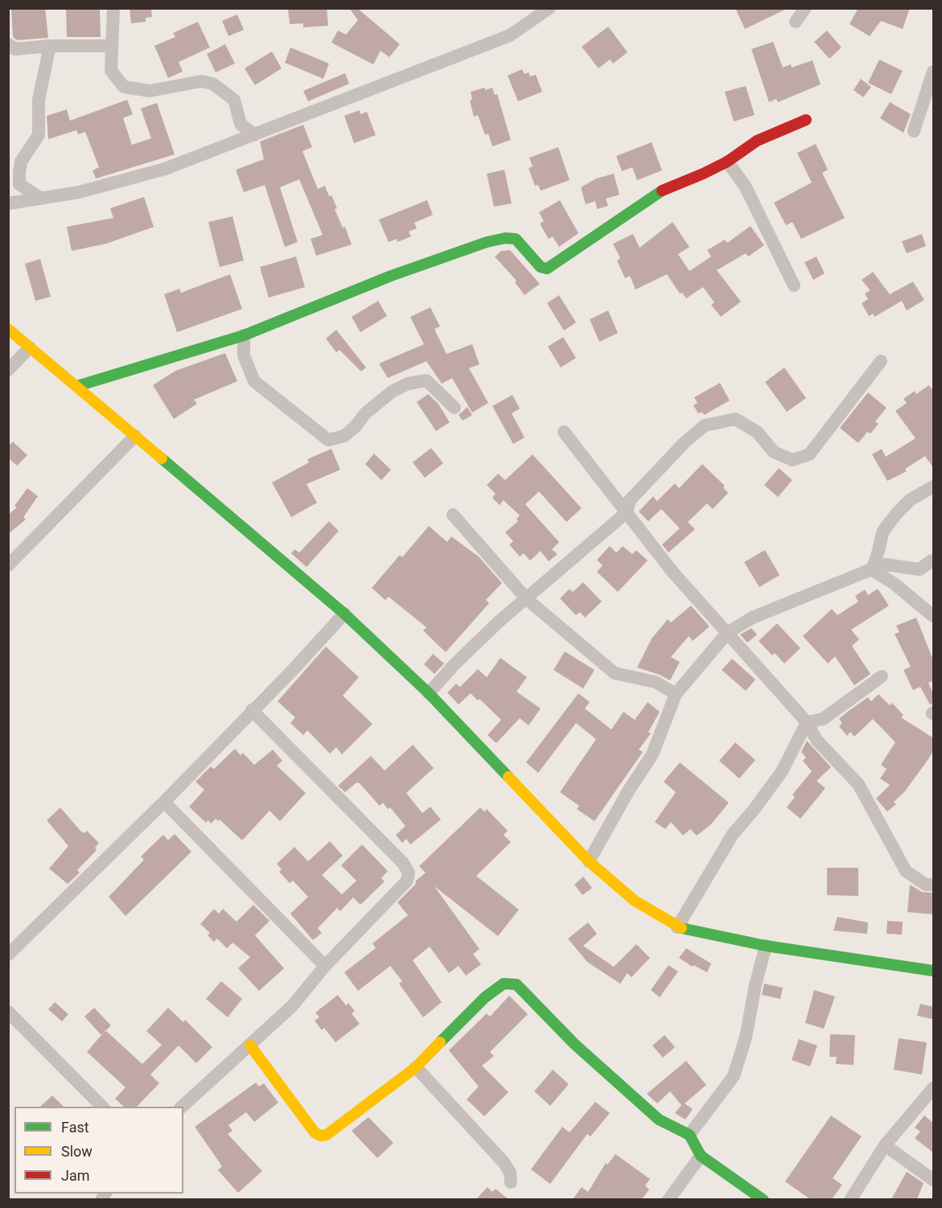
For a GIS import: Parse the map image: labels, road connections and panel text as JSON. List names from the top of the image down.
{
  "legend": ["Fast", "Slow", "Jam"]
}
